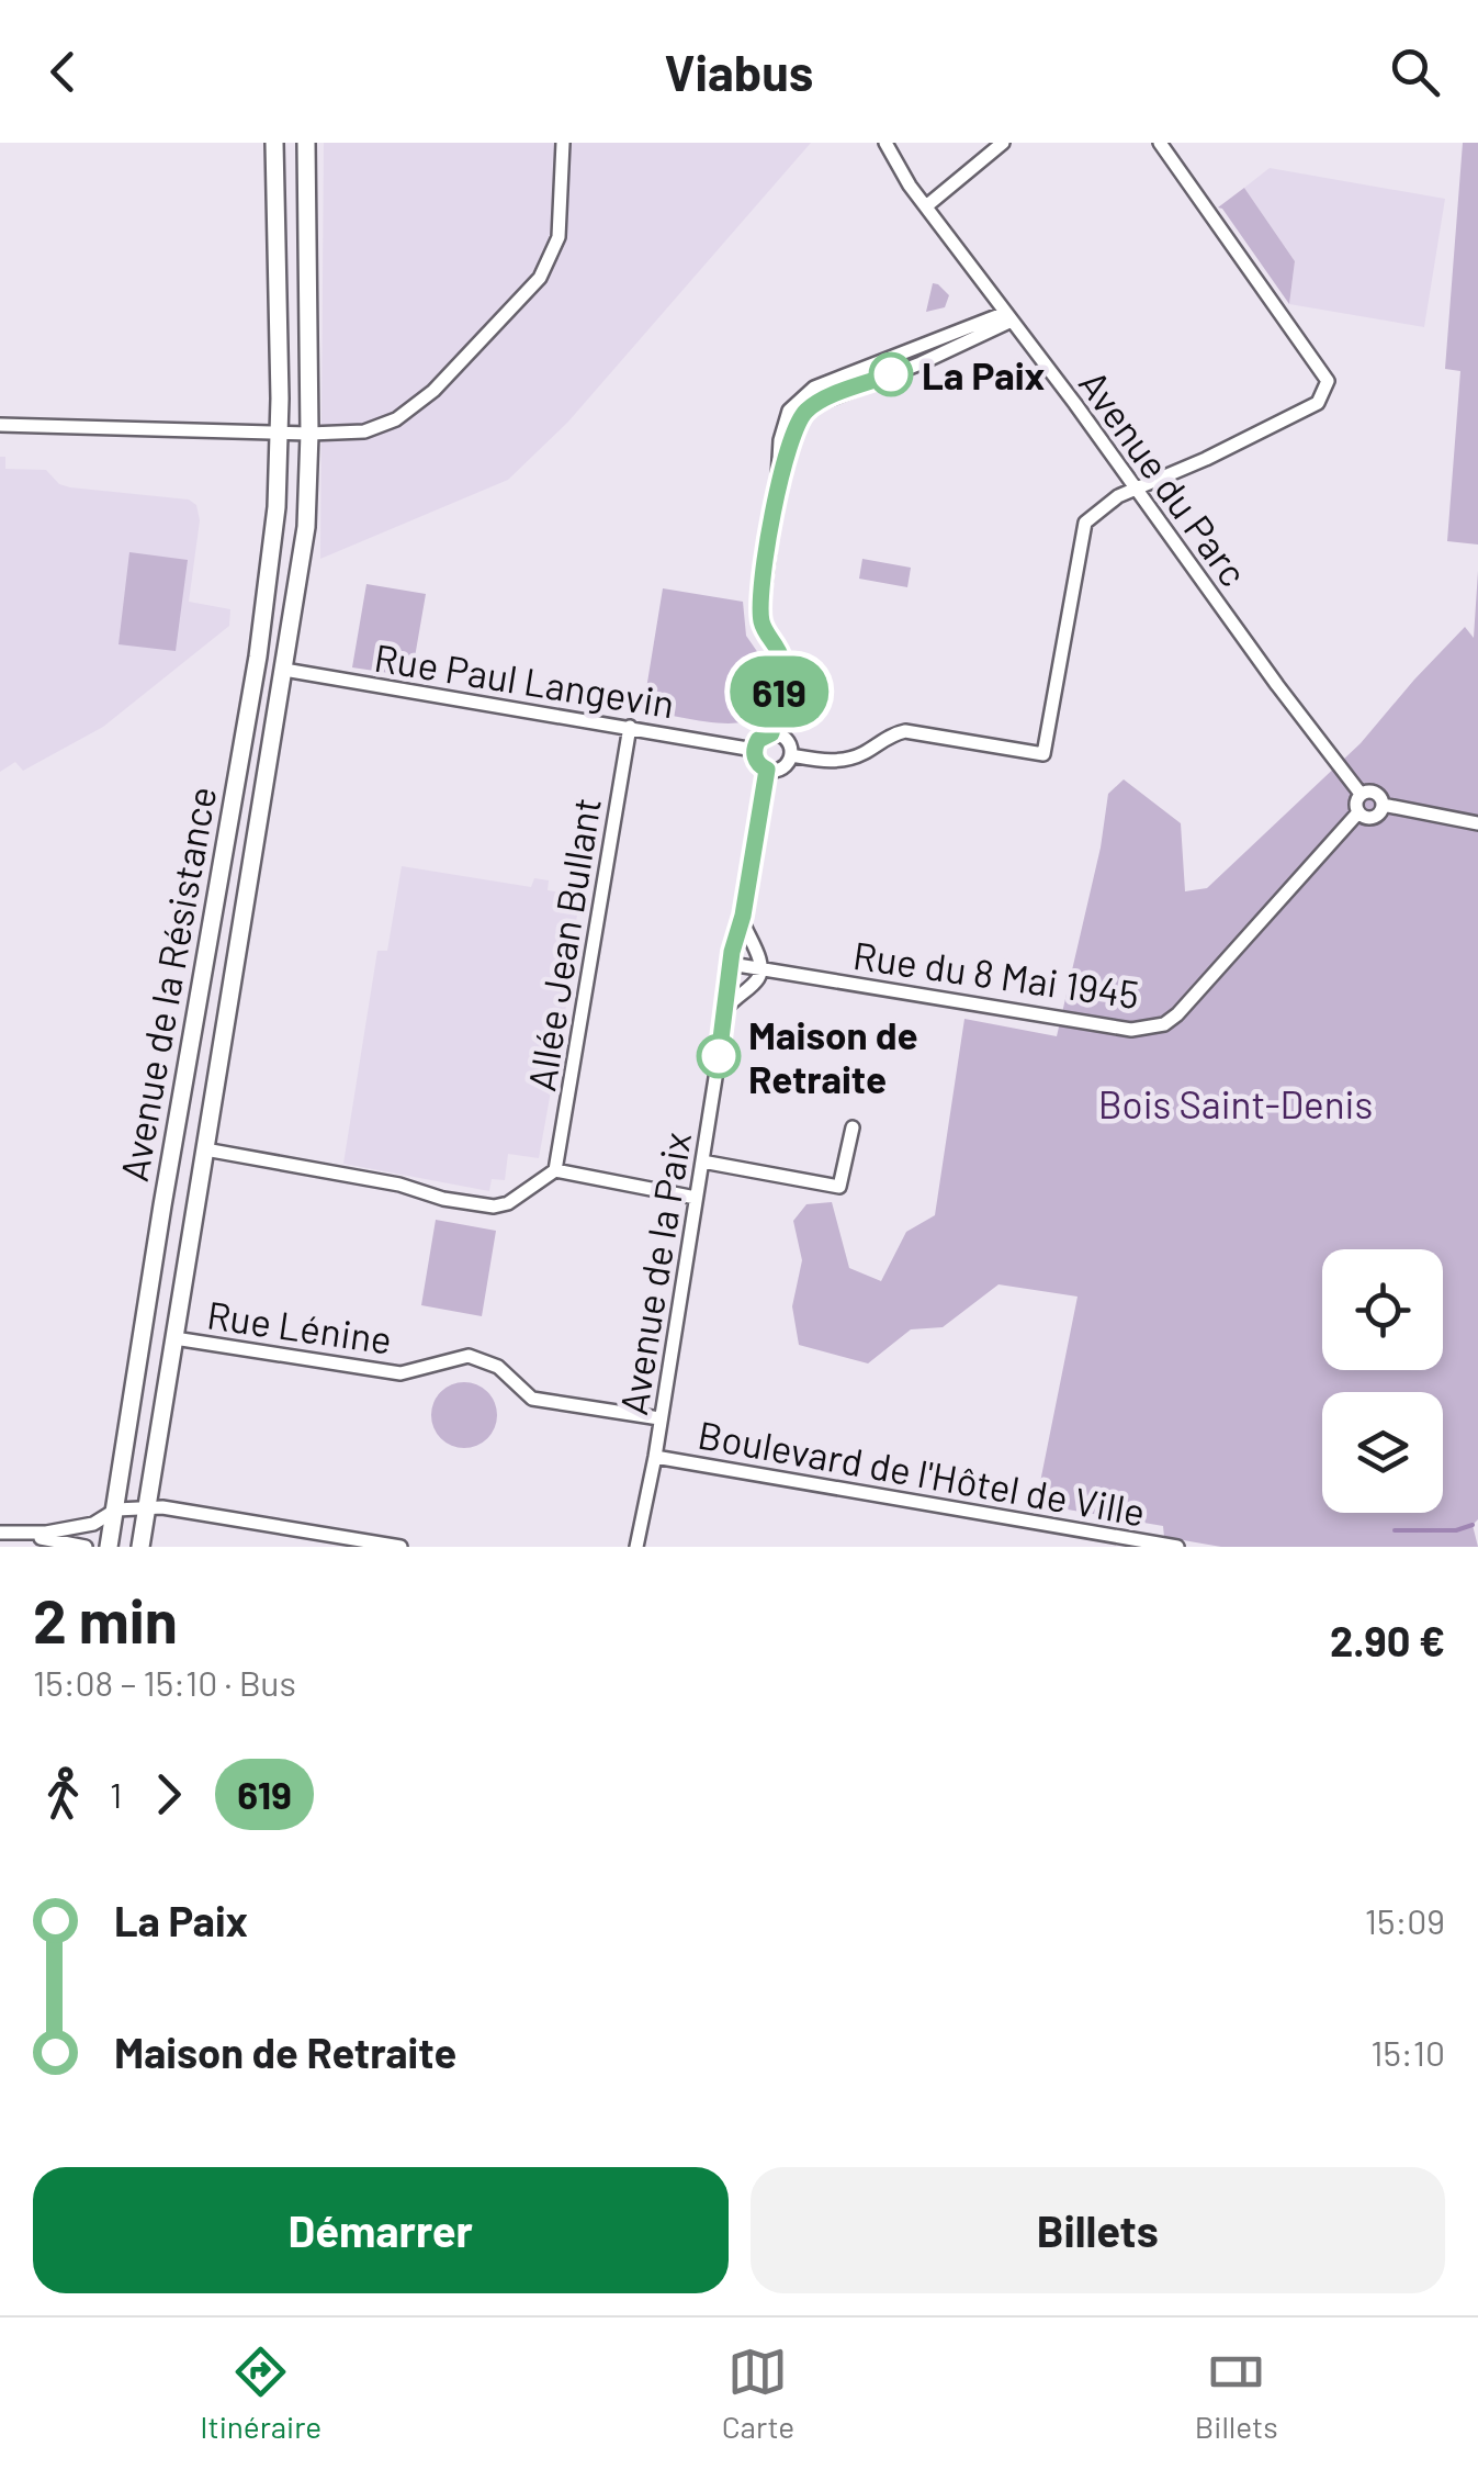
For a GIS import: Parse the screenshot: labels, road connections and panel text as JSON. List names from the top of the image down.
{
  "streets": {
    "main road": ["Avenue de la Résistance"],
    "street": [
      "Avenue du Parc",
      "Rue Paul Langevin",
      "Allée Jean Bullant",
      "Rue du 8 Mai 1945",
      "Avenue de la Paix",
      "Rue Lénine",
      "Boulevard de l'Hôtel de Ville"
    ]
  },
  "crossings": [
    ["Avenue du Parc", "Rue du 8 Mai 1945"],
    ["Rue Paul Langevin", "Allée Jean Bullant"],
    ["Rue Paul Langevin", "Avenue de la Résistance"],
    ["Rue Paul Langevin", "Avenue de la Paix"],
    ["Rue du 8 Mai 1945", "Avenue de la Paix"],
    ["Avenue de la Résistance", "Rue Lénine"],
    ["Avenue de la Paix", "Rue Lénine"],
    ["Avenue de la Paix", "Boulevard de l'Hôtel de Ville"]
  ],
  "parks": ["Bois Saint-Denis"],
  "places": ["La Paix", "Maison de Retraite"],
  "lines": ["bus line 619"],
  "page": {
    "header": "Viabus",
    "on_map": "619",
    "heading": ["2 min", "15:08 – 15:10 · Bus", "2.90 €"],
    "legs": ["1", "619"],
    "list": [
      {
        "name": "La Paix",
        "value": "15:09"
      },
      {
        "name": "Maison de Retraite",
        "value": "15:10"
      }
    ],
    "buttons": ["Démarrer", "Billets"],
    "tabs": ["Itinéraire", "Carte", "Billets"]
  }
}
